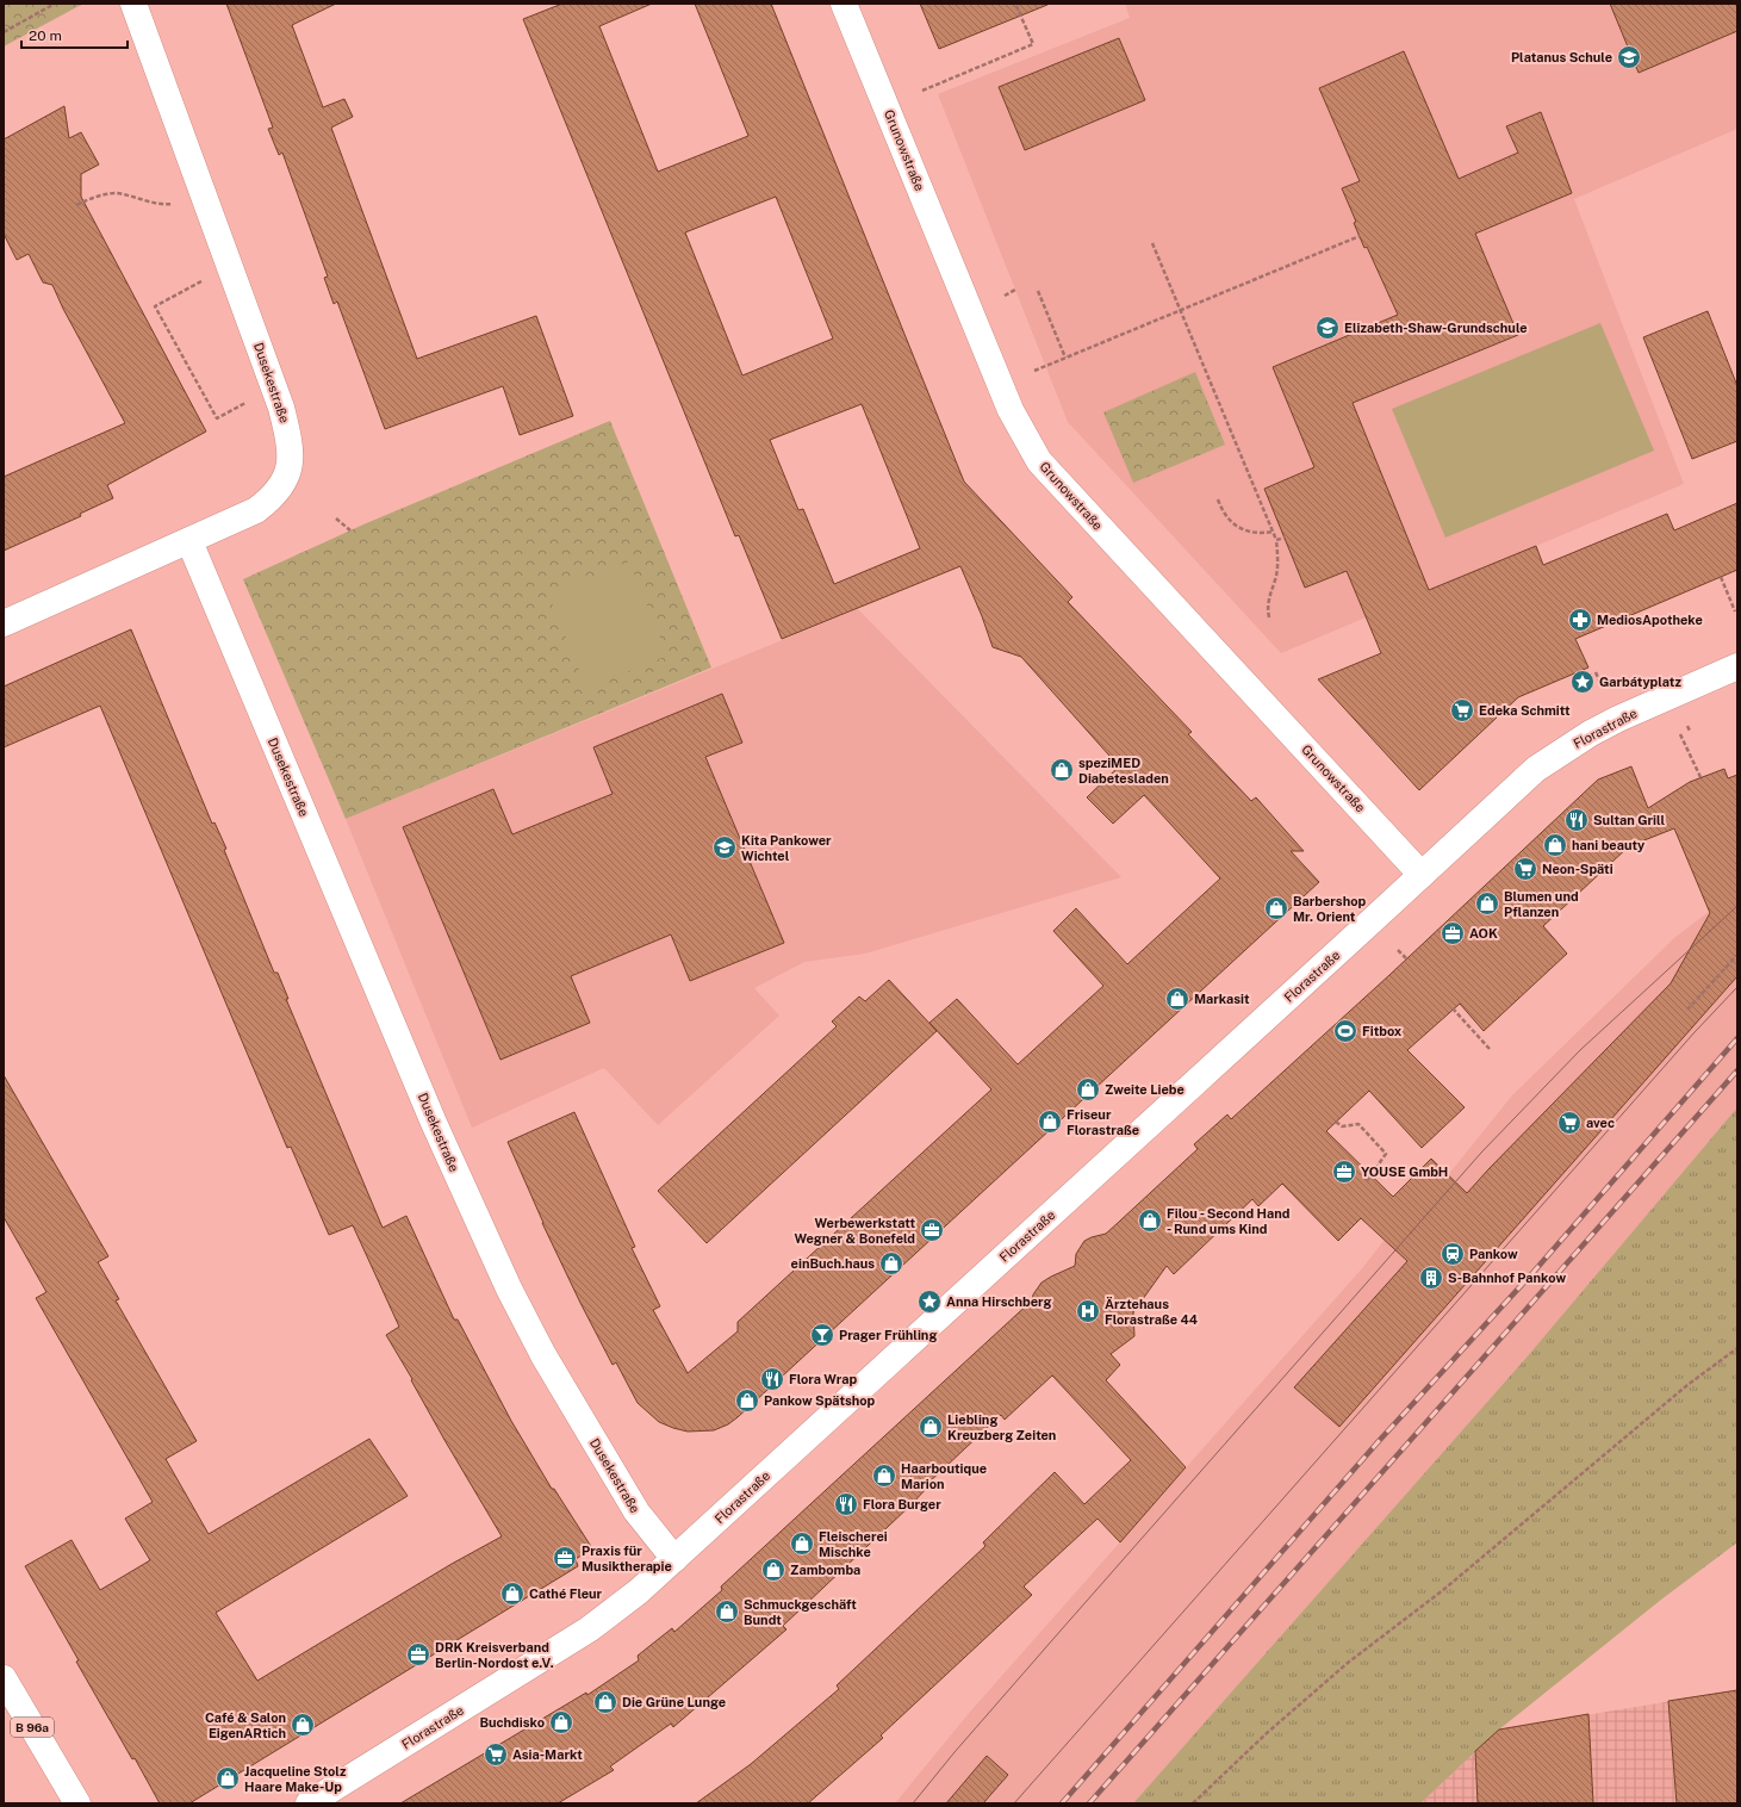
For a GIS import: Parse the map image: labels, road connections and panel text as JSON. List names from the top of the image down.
{
  "streets": {
    "street": [
      "Grunowstraße",
      "Dusekestraße",
      "Florastraße",
      "B 96a"
    ]
  },
  "crossings": [
    ["Grunowstraße", "Florastraße"],
    ["Dusekestraße", "Florastraße"]
  ],
  "places": {
    "school or university": ["Platanus Schule", "Elizabeth-Shaw-Grundschule", "Kita Pankower Wichtel"],
    "pharmacy": ["MediosApotheke"],
    "place": ["Garbátyplatz", "Anna Hirschberg"],
    "supermarket": [
      "Edeka Schmitt",
      "Neon-Späti",
      "avec",
      "Asia-Markt"
    ],
    "shop": [
      "speziMED Diabetesladen",
      "hani beauty",
      "Blumen und Pflanzen",
      "Barbershop Mr. Orient",
      "Markasit",
      "Zweite Liebe",
      "Friseur Florastraße",
      "Filou - Second Hand - Rund ums Kind",
      "einBuch.haus",
      "Pankow Spätshop",
      "Liebling Kreuzberg Zeiten",
      "Haarboutique Marion",
      "Fleischerei Mischke",
      "Zambomba",
      "Cathé Fleur",
      "Schmuckgeschäft Bundt",
      "Die Grüne Lunge",
      "Buchdisko",
      "Café & Salon EigenARtich",
      "Jacqueline Stolz Haare Make-Up"
    ],
    "restaurant": ["Sultan Grill", "Flora Wrap", "Flora Burger"],
    "office": [
      "AOK",
      "YOUSE GmbH",
      "Werbewerkstatt Wegner & Bonefeld",
      "Praxis für Musiktherapie",
      "DRK Kreisverband Berlin-Nordost e.V."
    ],
    "sports": ["Fitbox"],
    "station": ["Pankow"],
    "building": ["S-Bahnhof Pankow"],
    "hospital": ["Ärztehaus Florastraße 44"],
    "bar": ["Prager Frühling"]
  },
  "scale_bar": "20 m"
}
